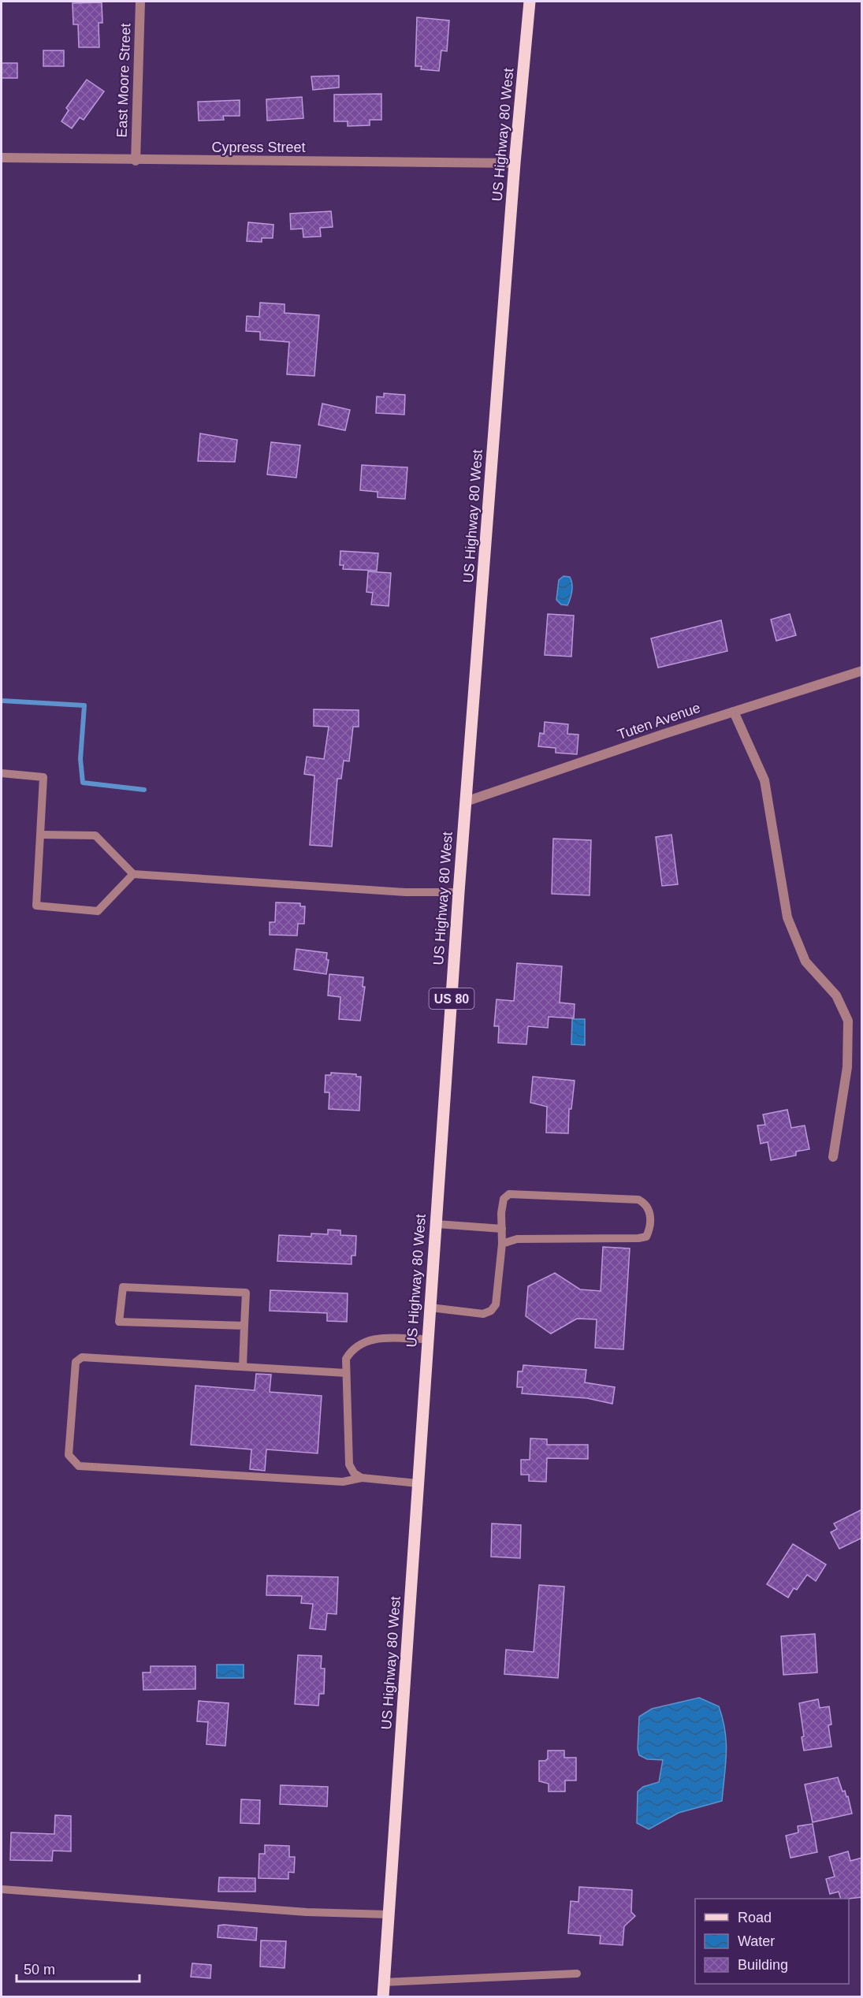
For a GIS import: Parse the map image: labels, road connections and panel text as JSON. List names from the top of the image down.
{
  "streets": {
    "main road": ["US Highway 80 West", "US 80"],
    "street": ["East Moore Street", "Cypress Street", "Tuten Avenue"]
  },
  "crossings": [
    ["East Moore Street", "Cypress Street"],
    ["US Highway 80 West", "Cypress Street"],
    ["US Highway 80 West", "Tuten Avenue"]
  ],
  "legend": ["Road", "Water", "Building"],
  "scale_bar": "50 m"
}
